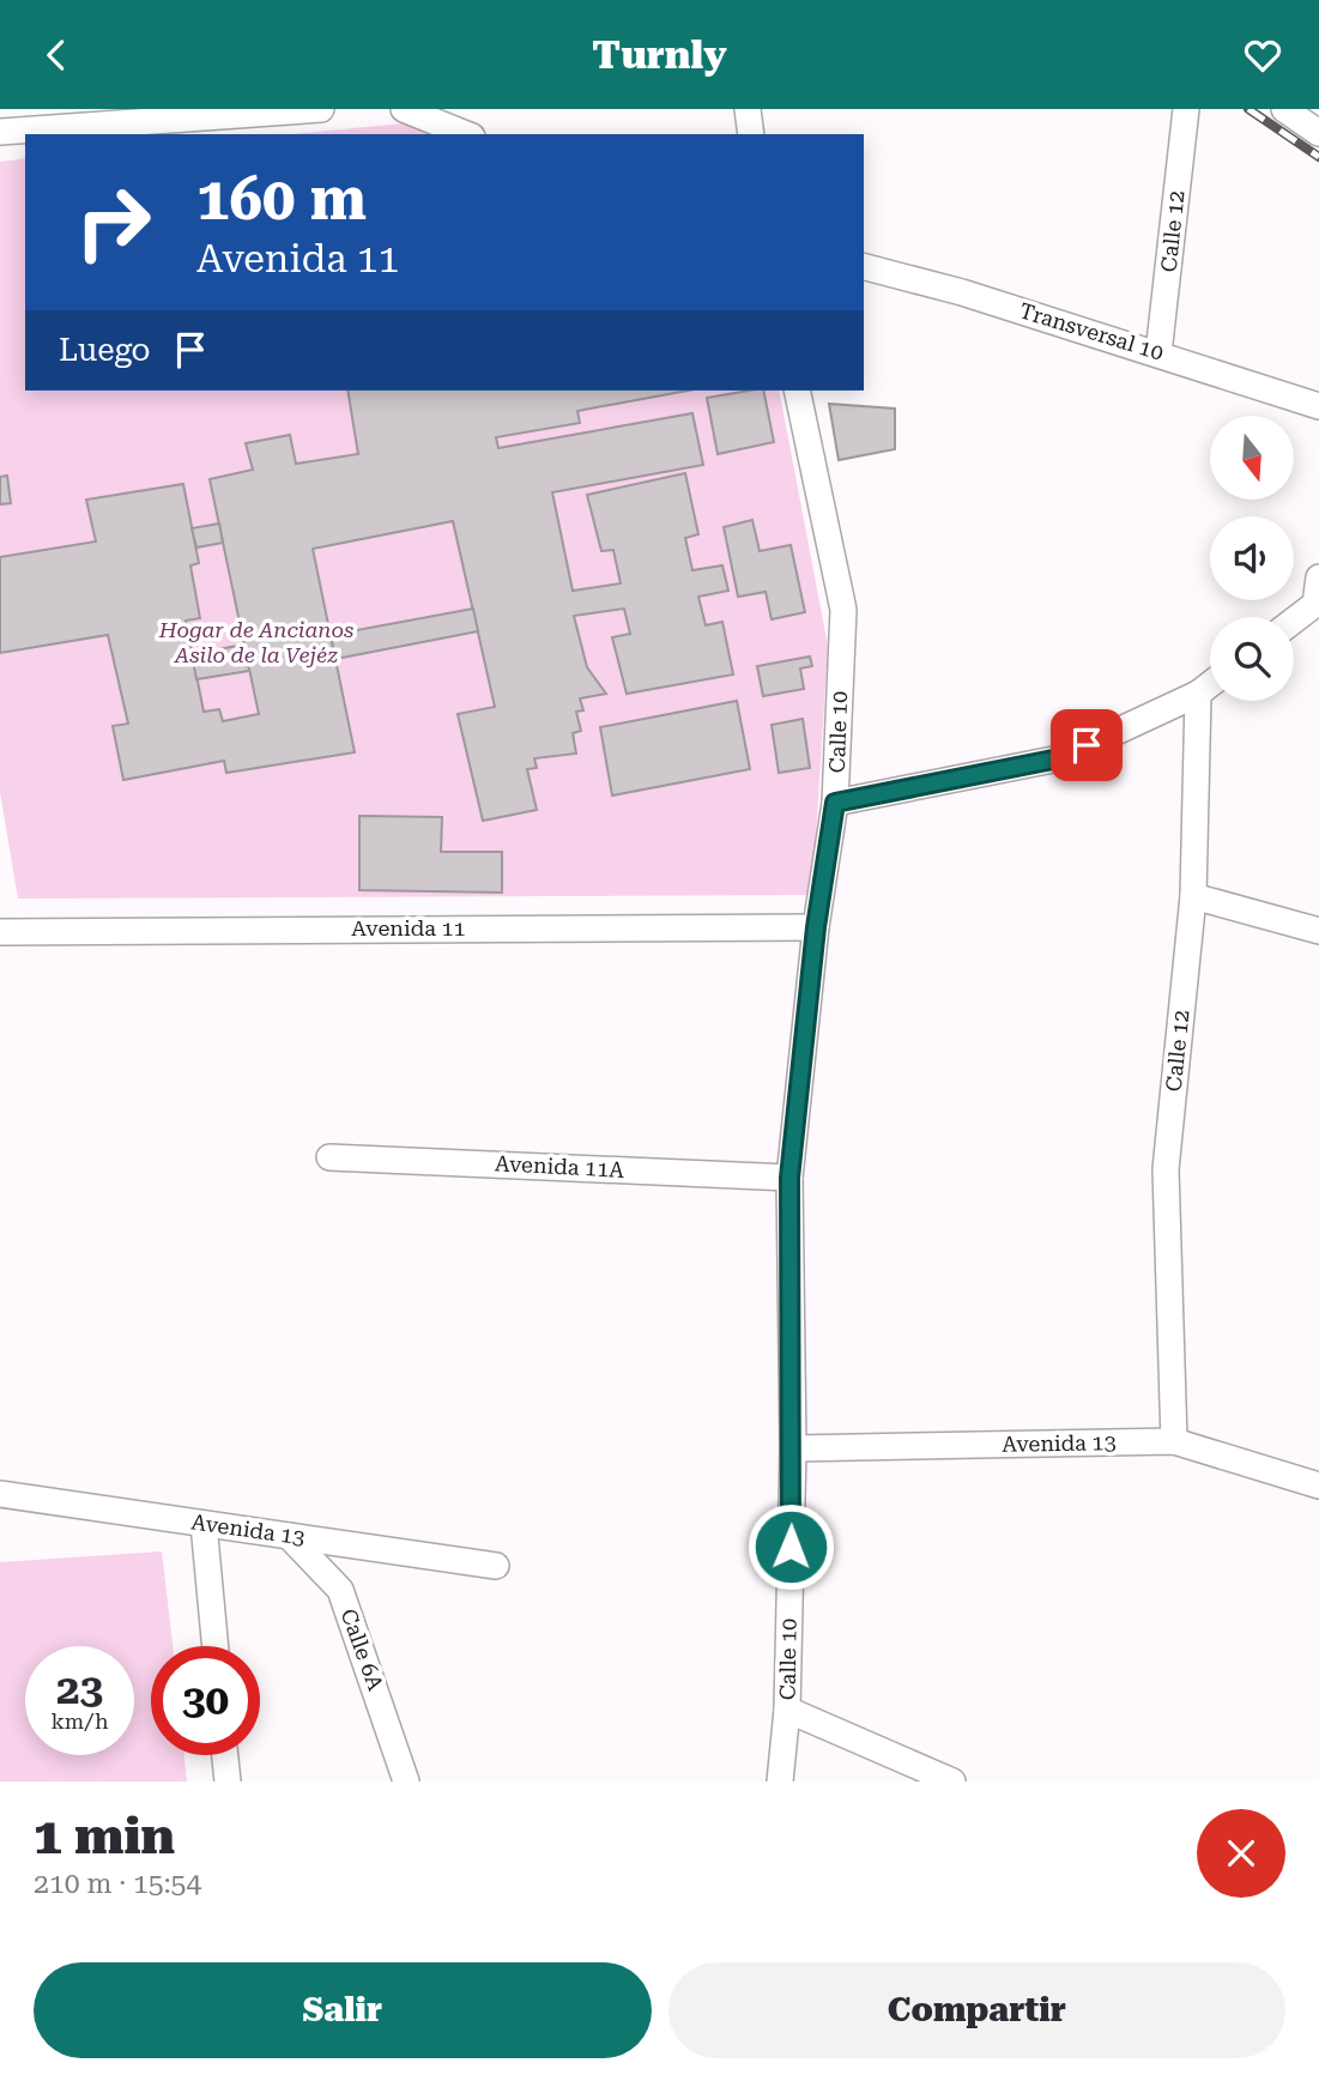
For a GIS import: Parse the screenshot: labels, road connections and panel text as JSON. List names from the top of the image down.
{
  "streets": {
    "street": [
      "Calle 12",
      "Transversal 10",
      "Calle 10",
      "Avenida 11",
      "Avenida 11A",
      "Avenida 13",
      "Calle 6A"
    ]
  },
  "crossings": [
    ["Calle 12", "Transversal 10"],
    ["Calle 12", "Avenida 13"],
    ["Calle 10", "Avenida 11"],
    ["Calle 10", "Avenida 11A"],
    ["Calle 10", "Avenida 13"],
    ["Avenida 13", "Calle 6A"]
  ],
  "parks": ["Hogar de Ancianos Asilo de la Vejéz"],
  "north": "bottom",
  "page": {
    "header": "Turnly",
    "turn": ["160 m", "Avenida 11"],
    "then": "Luego",
    "speed": "23 km/h",
    "limit": "30",
    "heading": ["1 min", "210 m · 15:54"],
    "buttons": ["Salir", "Compartir"]
  }
}
